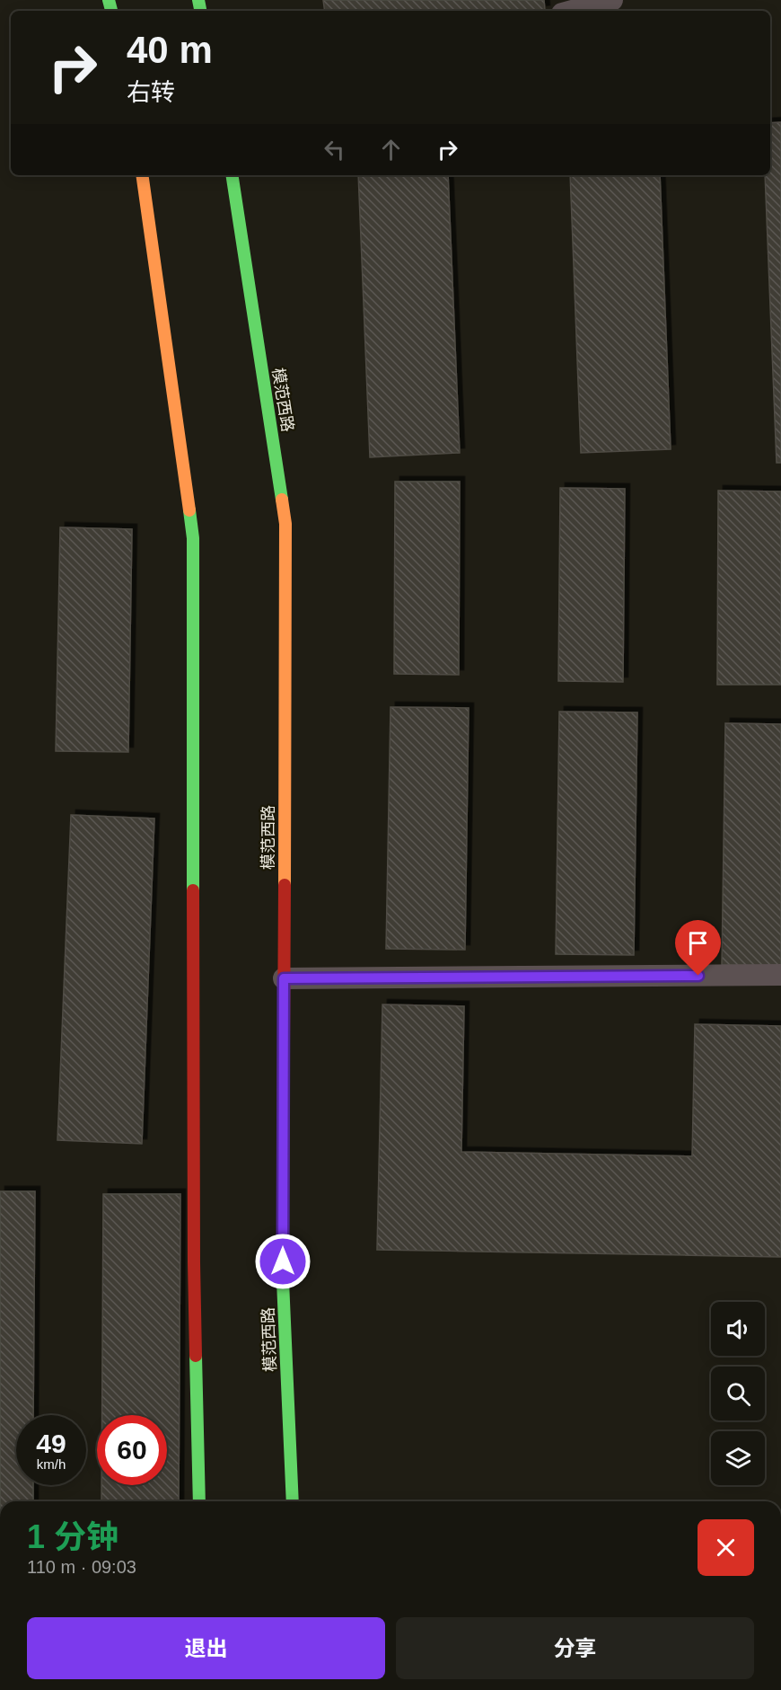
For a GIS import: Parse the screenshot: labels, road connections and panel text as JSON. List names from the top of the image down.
{
  "streets": {
    "main road": ["模范西路"]
  },
  "page": {
    "turn": ["40 m", "右转"],
    "speed": "49 km/h",
    "limit": "60",
    "heading": ["1 分钟", "110 m · 09:03"],
    "buttons": ["退出", "分享"]
  }
}
